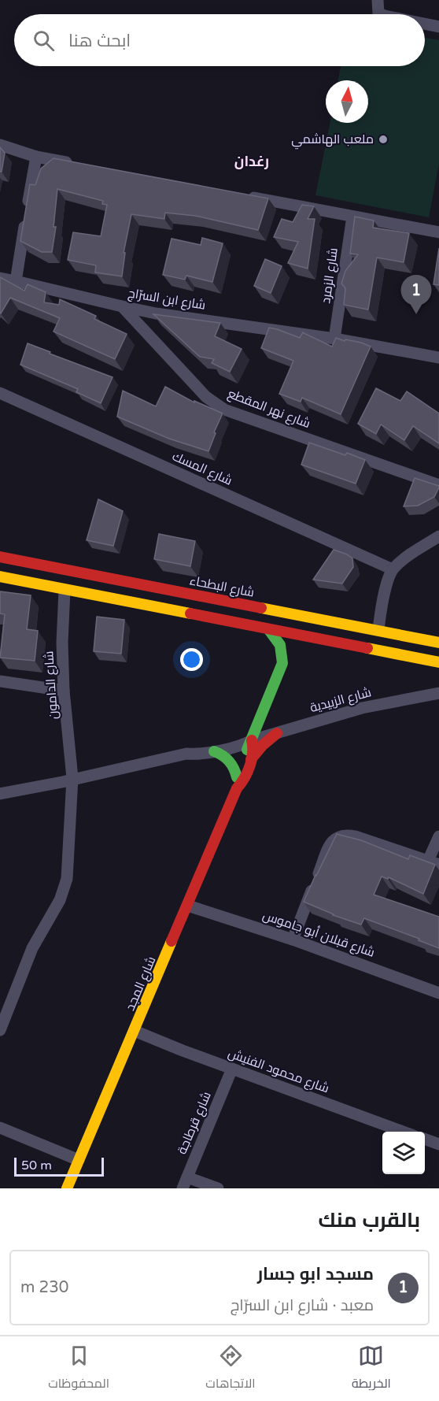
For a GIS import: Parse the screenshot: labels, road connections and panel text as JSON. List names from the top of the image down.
{
  "streets": {
    "street": [
      "شارع الزمرد",
      "شارع ابن السرّاج",
      "شارع نهر المقطع",
      "شارع المسك",
      "شارع البطحاء",
      "شارع الدامون",
      "شارع الزبيدية",
      "شارع قبلان أبو جاموس",
      "شارع المجد",
      "شارع محمود الفنيش",
      "شارع قرطاجة"
    ]
  },
  "crossings": [
    ["شارع الزمرد", "شارع ابن السرّاج"],
    ["شارع ابن السرّاج", "شارع نهر المقطع"],
    ["شارع الدامون", "شارع الزبيدية"],
    ["شارع الزبيدية", "شارع المجد"],
    ["شارع قبلان أبو جاموس", "شارع المجد"],
    ["شارع المجد", "شارع محمود الفنيش"],
    ["شارع محمود الفنيش", "شارع قرطاجة"]
  ],
  "districts": ["رغدان"],
  "places": ["ملعب الهاشمي"],
  "scale_bar": "50 m",
  "north": "top",
  "page": {
    "search": "ابحث هنا",
    "pins": "1",
    "scale": "50 m",
    "heading": "بالقرب منك",
    "list": [
      {
        "mark": "1",
        "name": "مسجد ابو جسار",
        "note": "معبد · شارع ابن السرّاج",
        "value": "230 m"
      }
    ],
    "nav": ["الخريطة", "الاتجاهات", "المحفوظات"]
  }
}
